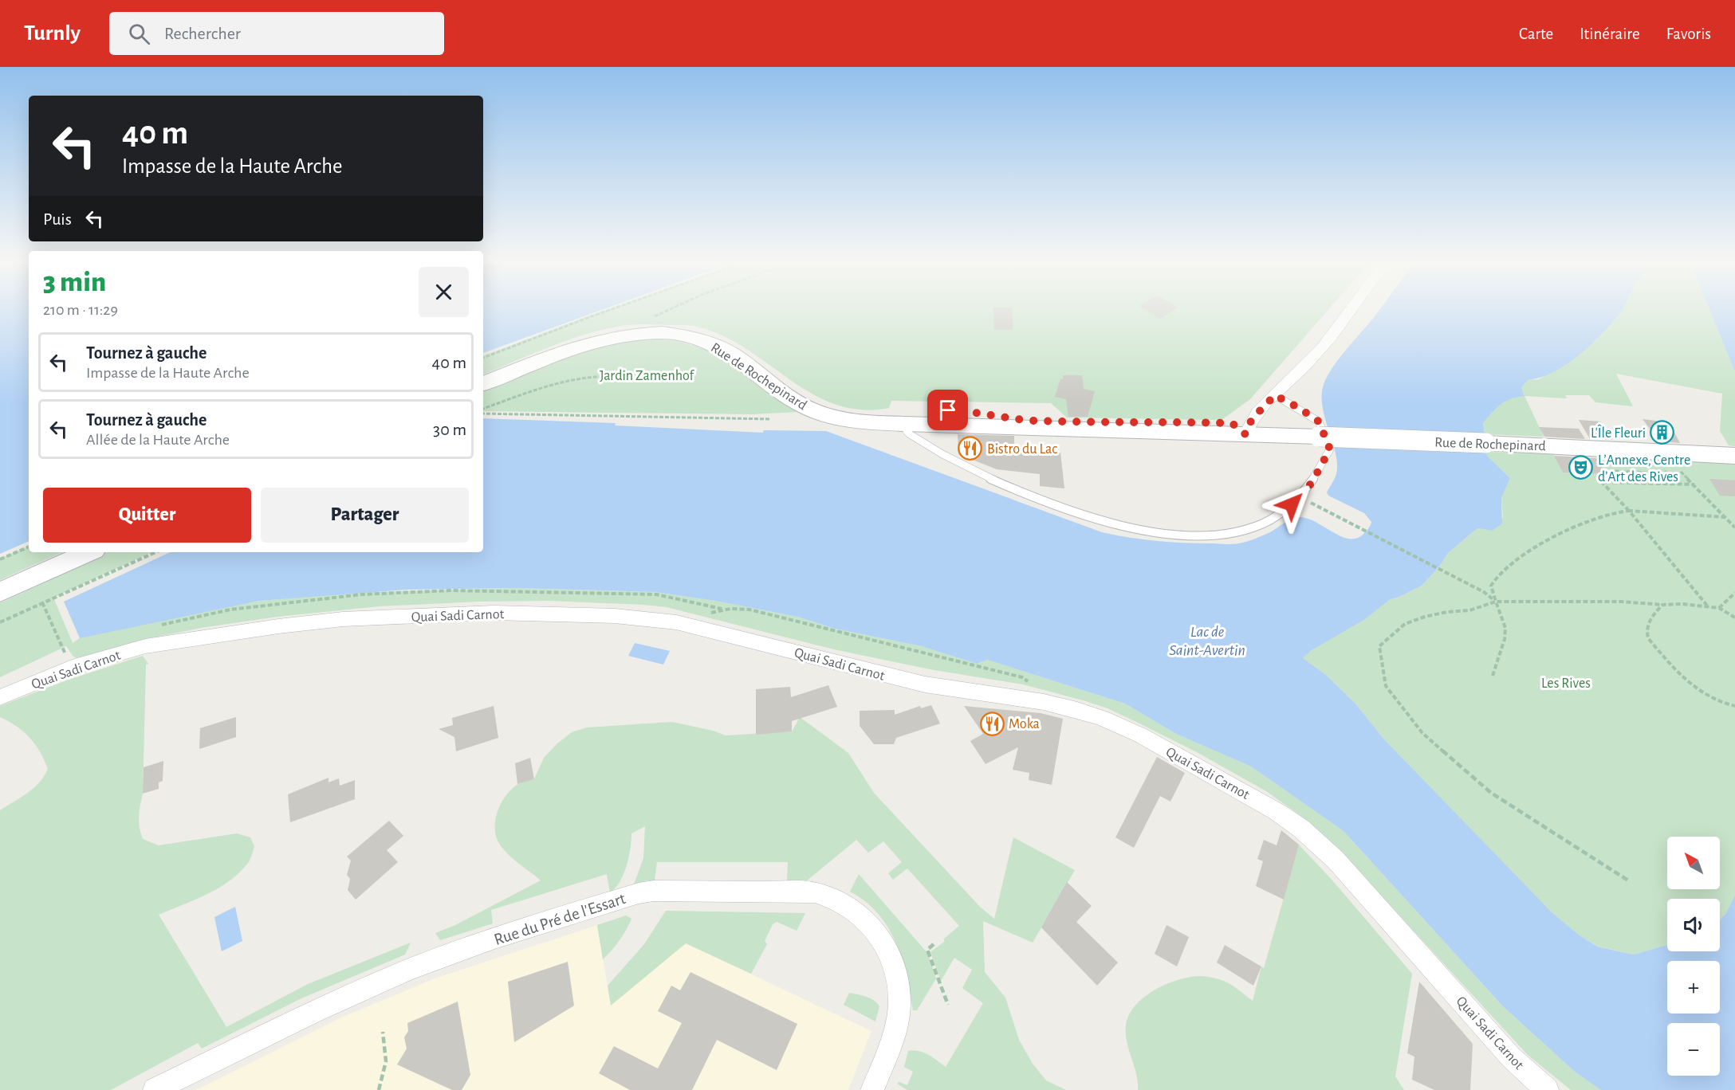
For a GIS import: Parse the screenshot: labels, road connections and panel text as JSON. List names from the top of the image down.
{
  "streets": {
    "street": ["Rue de Rochepinard", "Quai Sadi Carnot", "Rue du Pré de l'Essart"]
  },
  "water": ["Lac de Saint-Avertin"],
  "parks": ["Jardin Zamenhof", "Les Rives"],
  "places": {
    "building": ["L'Île Fleuri"],
    "restaurant": ["Bistro du Lac", "Moka"],
    "theatre": ["LʼAnnexe, Centre dʼArt des Rives"]
  },
  "north": "top left",
  "page": {
    "header": "Turnly",
    "search": "Rechercher",
    "nav": ["Carte", "Itinéraire", "Favoris"],
    "turn": ["40 m", "Impasse de la Haute Arche"],
    "then": "Puis",
    "heading": ["3 min", "210 m · 11:29"],
    "list": [
      {
        "name": "Tournez à gauche",
        "note": "Impasse de la Haute Arche",
        "value": "40 m"
      },
      {
        "name": "Tournez à gauche",
        "note": "Allée de la Haute Arche",
        "value": "30 m"
      }
    ],
    "buttons": ["Quitter", "Partager"],
    "map_buttons": ["+", "−"]
  }
}
